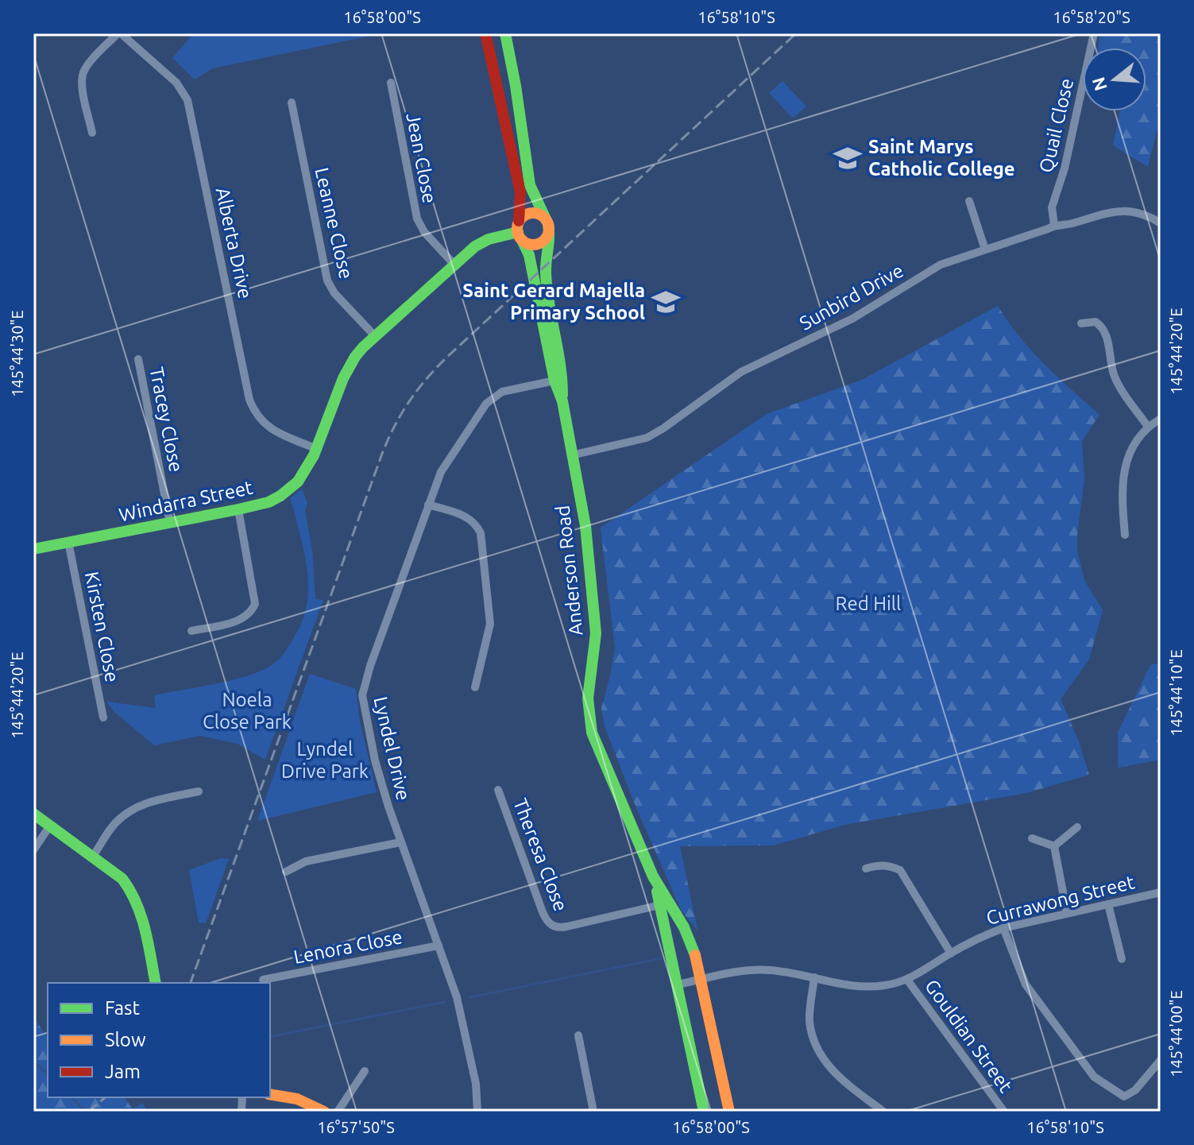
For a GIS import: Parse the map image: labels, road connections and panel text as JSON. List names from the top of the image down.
{
  "streets": {
    "street": [
      "Quail Close",
      "Jean Close",
      "Leanne Close",
      "Alberta Drive",
      "Sunbird Drive",
      "Tracey Close",
      "Windarra Street",
      "Anderson Road",
      "Kirsten Close",
      "Lyndel Drive",
      "Theresa Close",
      "Currawong Street",
      "Lenora Close",
      "Gouldian Street"
    ]
  },
  "crossings": [
    ["Quail Close", "Sunbird Drive"],
    ["Jean Close", "Windarra Street"],
    ["Leanne Close", "Windarra Street"],
    ["Alberta Drive", "Windarra Street"],
    ["Sunbird Drive", "Anderson Road"],
    ["Tracey Close", "Windarra Street"],
    ["Windarra Street", "Anderson Road"],
    ["Windarra Street", "Kirsten Close"],
    ["Anderson Road", "Lyndel Drive"],
    ["Anderson Road", "Theresa Close"],
    ["Anderson Road", "Currawong Street"],
    ["Lyndel Drive", "Lenora Close"],
    ["Currawong Street", "Gouldian Street"]
  ],
  "parks": ["Red Hill", "Noela Close Park", "Lyndel Drive Park"],
  "places": {
    "school or university": ["Saint Marys Catholic College", "Saint Gerard Majella Primary School"]
  },
  "legend": ["Fast", "Slow", "Jam"],
  "north": "left",
  "coordinates": [
    "16°58'00\"S",
    "16°58'10\"S",
    "16°58'20\"S",
    "145°44'20\"E",
    "145°44'30\"E",
    "145°44'10\"E",
    "145°44'00\"E",
    "16°57'50\"S"
  ]
}
